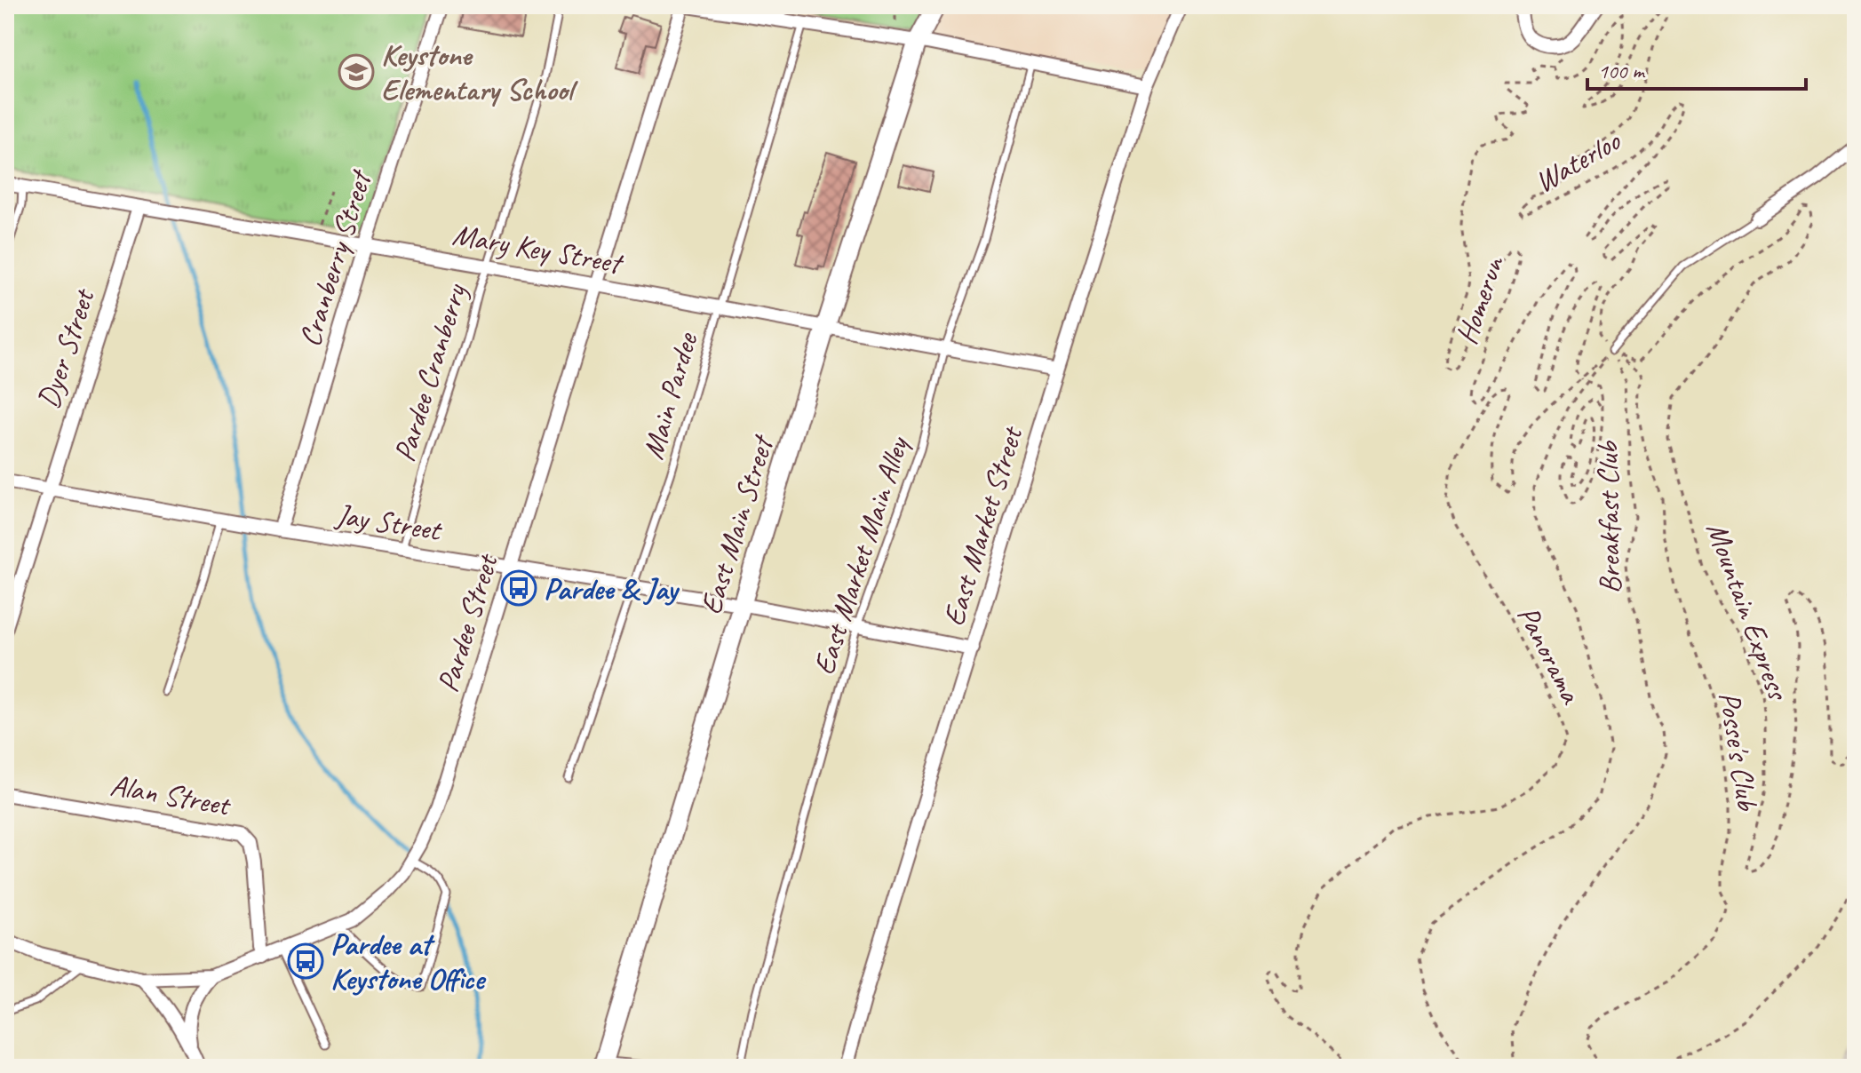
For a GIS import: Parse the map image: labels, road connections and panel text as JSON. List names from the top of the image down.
{
  "streets": {
    "main road": ["East Main Street"],
    "street": [
      "Mary Key Street",
      "Cranberry Street",
      "Dyer Street",
      "Jay Street",
      "East Market Street",
      "Pardee Street",
      "Alan Street"
    ],
    "lane": ["Pardee Cranberry", "Main Pardee", "East Market Main Alley"],
    "path": [
      "Waterloo",
      "Homerun",
      "Breakfast Club",
      "Mountain Express",
      "Panorama",
      "Posse's Club"
    ]
  },
  "crossings": [
    ["Waterloo", "Homerun"],
    ["Waterloo", "Breakfast Club"],
    ["Waterloo", "Mountain Express"],
    ["Waterloo", "Panorama"],
    ["Waterloo", "Posse's Club"],
    ["Mary Key Street", "Cranberry Street"],
    ["Mary Key Street", "Dyer Street"],
    ["Mary Key Street", "Pardee Cranberry"],
    ["Mary Key Street", "Main Pardee"],
    ["Mary Key Street", "East Main Street"],
    ["Mary Key Street", "East Market Street"],
    ["Mary Key Street", "East Market Main Alley"],
    ["Mary Key Street", "Pardee Street"],
    ["Cranberry Street", "Jay Street"],
    ["Homerun", "Panorama"],
    ["Dyer Street", "Jay Street"],
    ["Pardee Cranberry", "Jay Street"],
    ["Main Pardee", "Jay Street"],
    ["Breakfast Club", "Mountain Express"],
    ["Breakfast Club", "Panorama"],
    ["Breakfast Club", "Posse's Club"],
    ["Jay Street", "East Main Street"],
    ["Jay Street", "East Market Street"],
    ["Jay Street", "East Market Main Alley"],
    ["Jay Street", "Pardee Street"],
    ["Mountain Express", "Panorama"],
    ["Mountain Express", "Posse's Club"],
    ["Pardee Street", "Alan Street"],
    ["Panorama", "Posse's Club"]
  ],
  "places": {
    "school or university": ["Keystone Elementary School"],
    "bus stop": ["Pardee & Jay", "Pardee at Keystone Office"]
  },
  "scale_bar": "100 m"
}
